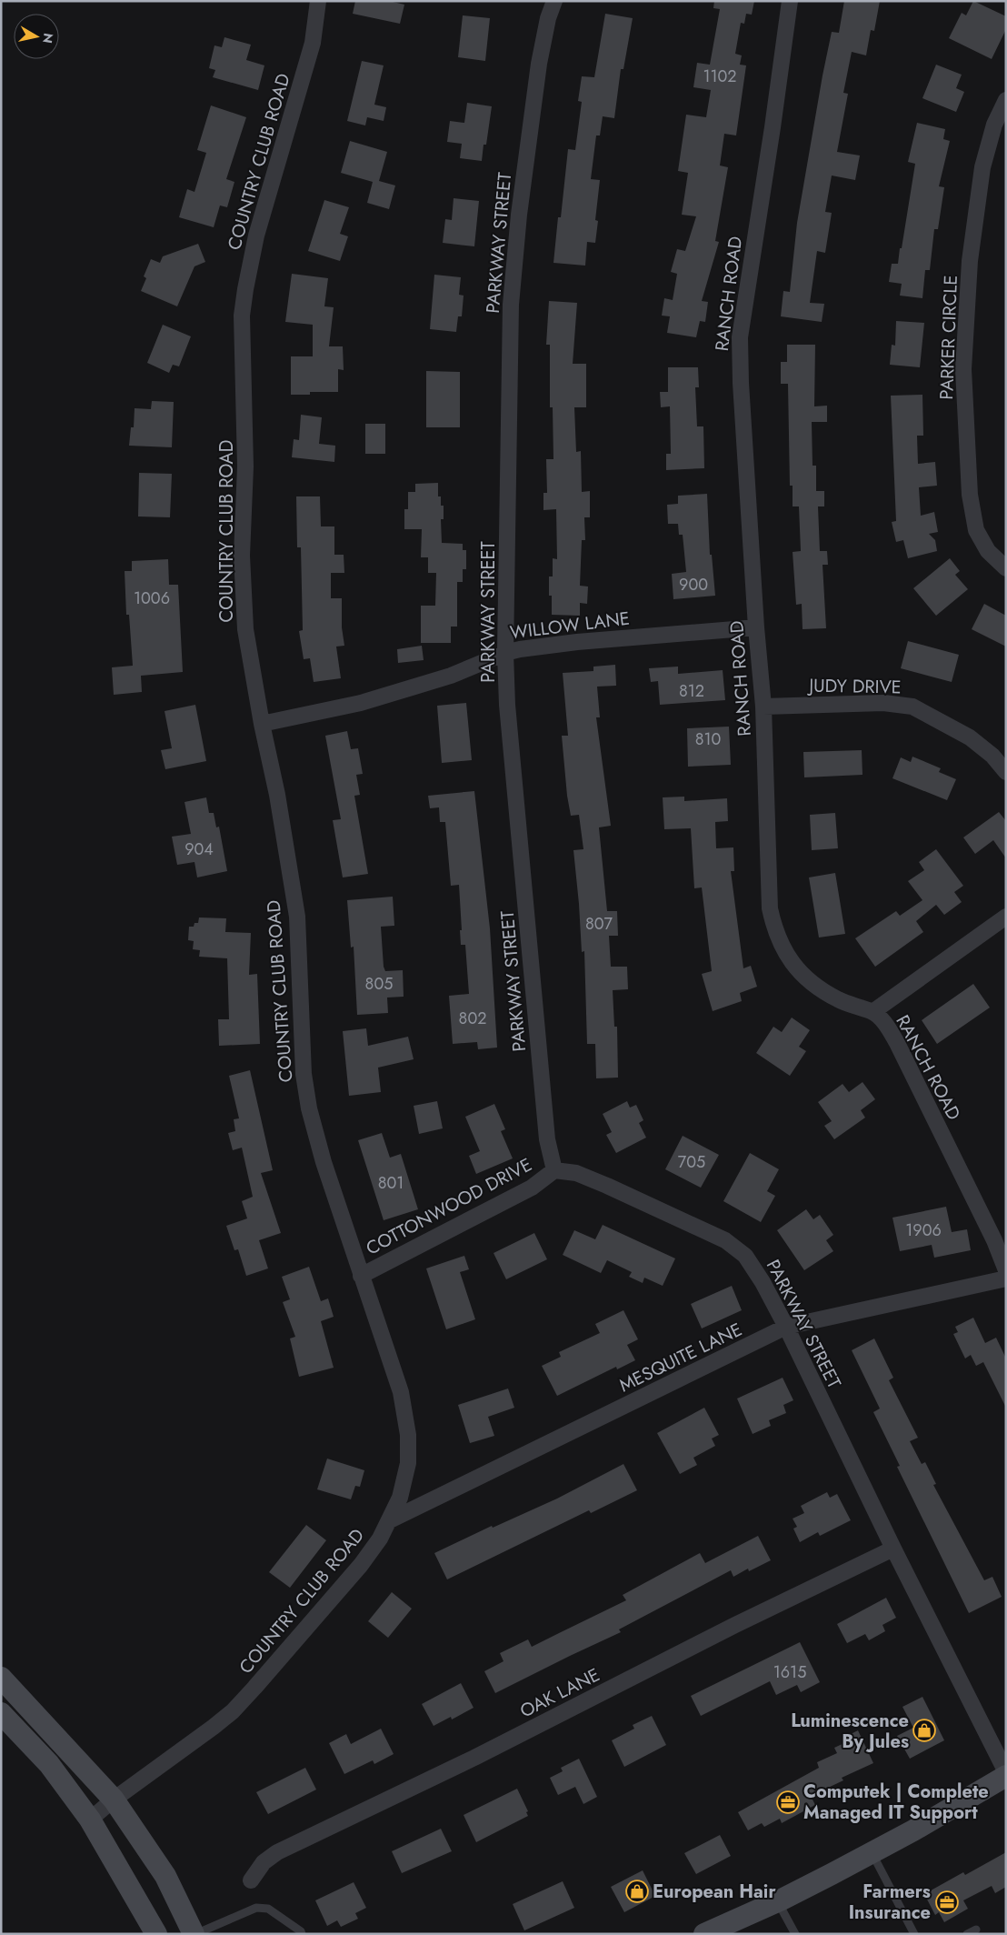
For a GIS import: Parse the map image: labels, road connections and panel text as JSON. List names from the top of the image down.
{
  "streets": {
    "street": [
      "COUNTRY CLUB ROAD",
      "PARKWAY STREET",
      "RANCH ROAD",
      "PARKER CIRCLE",
      "WILLOW LANE",
      "JUDY DRIVE",
      "COTTONWOOD DRIVE",
      "MESQUITE LANE",
      "OAK LANE"
    ]
  },
  "crossings": [
    ["COUNTRY CLUB ROAD", "WILLOW LANE"],
    ["COUNTRY CLUB ROAD", "COTTONWOOD DRIVE"],
    ["COUNTRY CLUB ROAD", "MESQUITE LANE"],
    ["PARKWAY STREET", "WILLOW LANE"],
    ["PARKWAY STREET", "COTTONWOOD DRIVE"],
    ["PARKWAY STREET", "MESQUITE LANE"],
    ["PARKWAY STREET", "OAK LANE"],
    ["RANCH ROAD", "WILLOW LANE"],
    ["RANCH ROAD", "JUDY DRIVE"]
  ],
  "places": {
    "shop": ["Luminescence By Jules", "European Hair"],
    "office": ["Computek | Complete Managed IT Support", "Farmers Insurance"]
  },
  "house_numbers": [
    "1102",
    "900",
    "1006",
    "812",
    "810",
    "904",
    "807",
    "805",
    "802",
    "705",
    "801",
    "1906",
    "1615"
  ],
  "north": "right"
}
